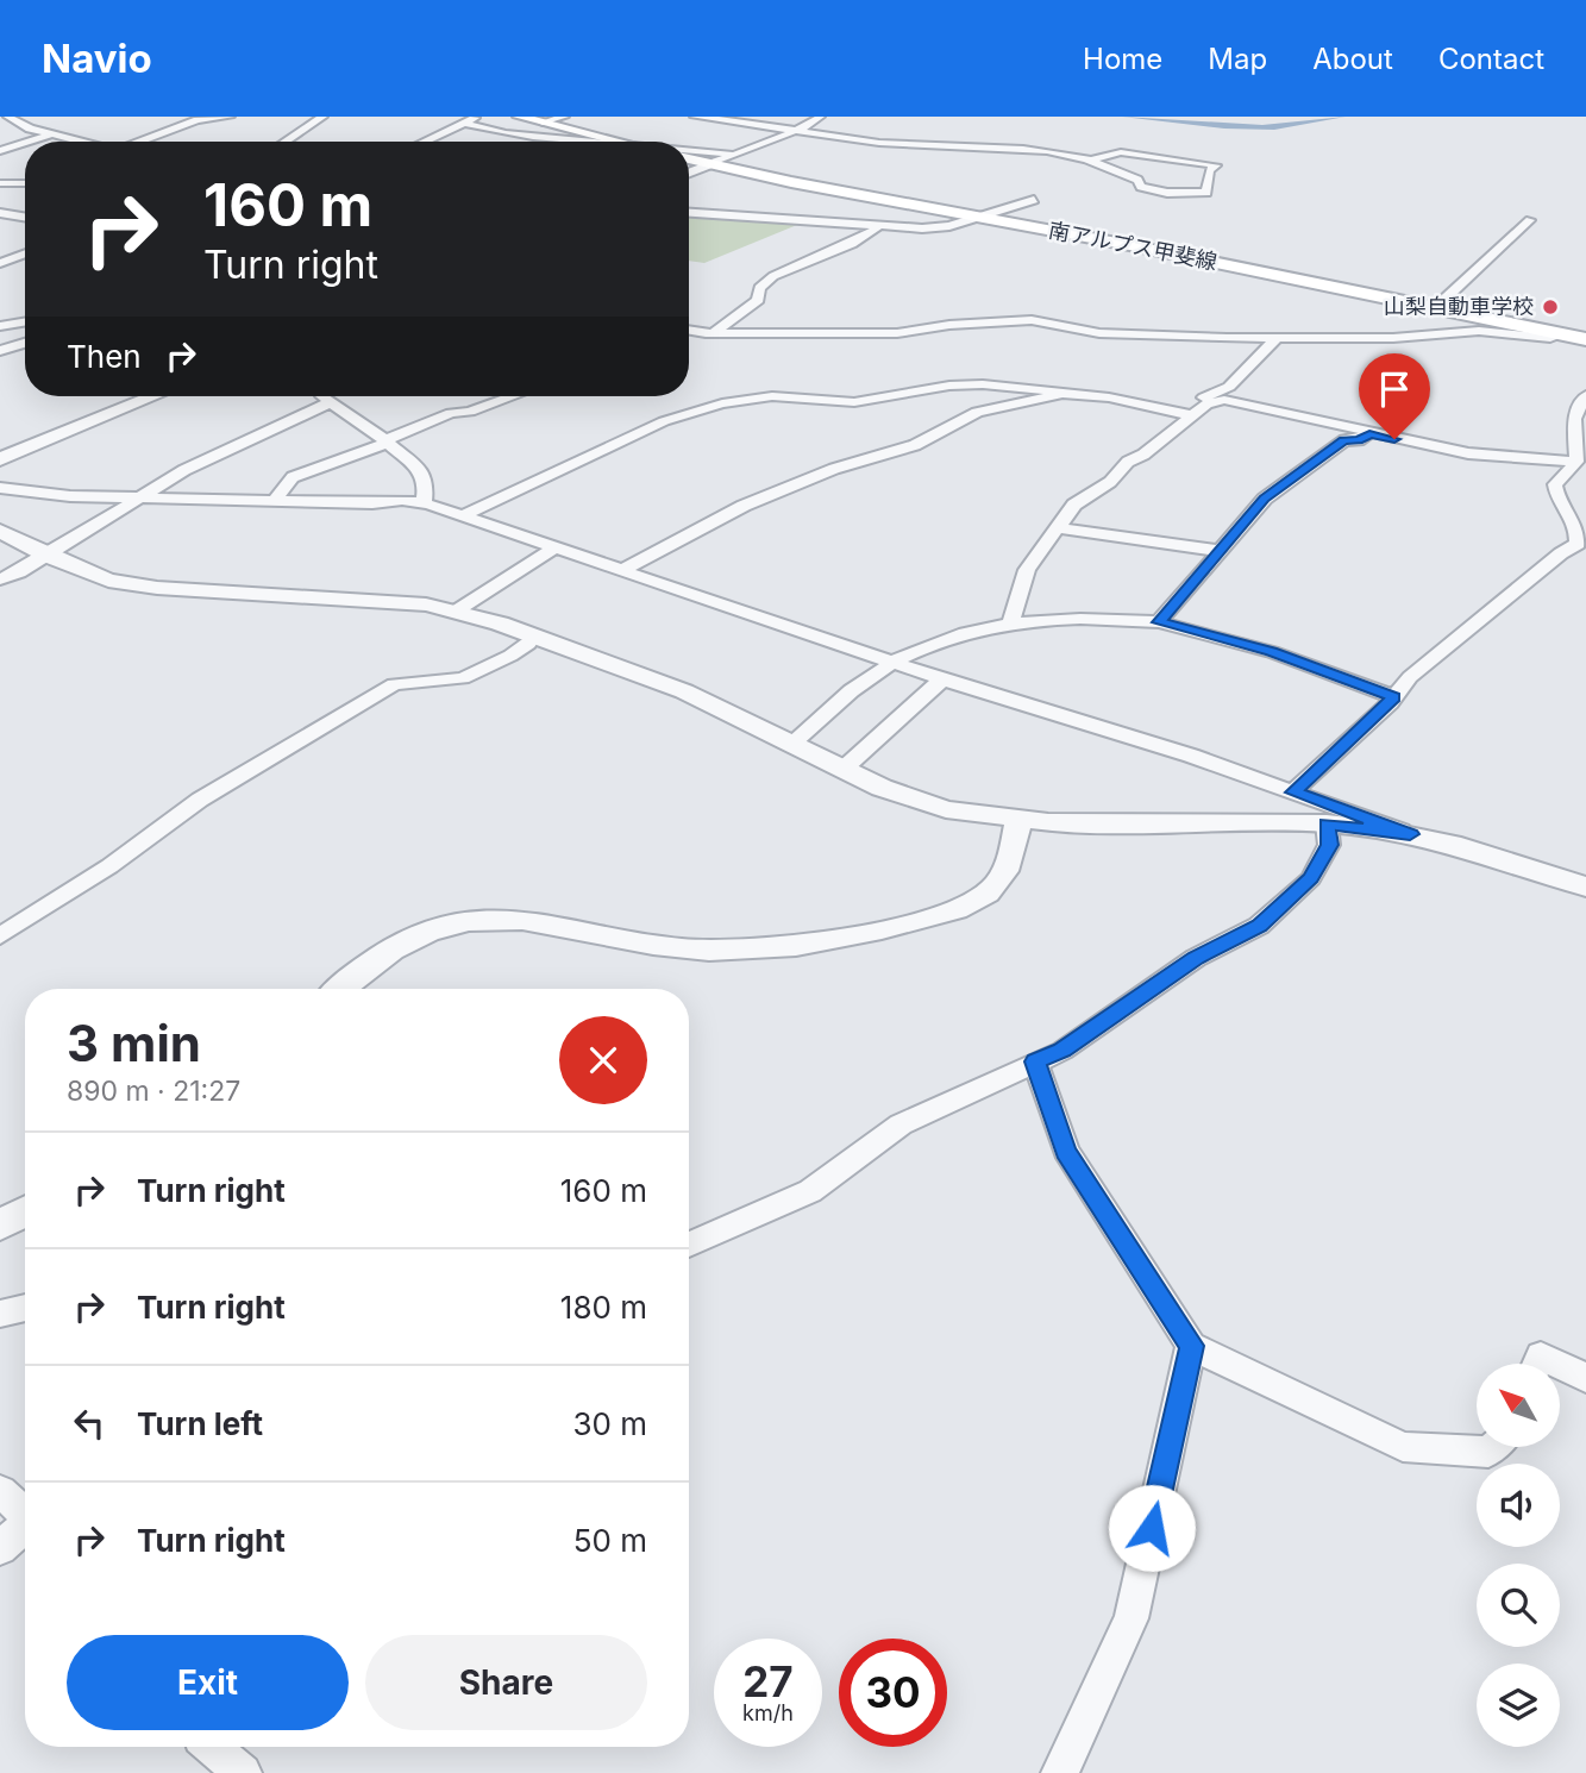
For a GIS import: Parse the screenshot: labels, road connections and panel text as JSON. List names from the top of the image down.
{
  "streets": {
    "main road": ["南アルプス甲斐線"]
  },
  "places": ["山梨自動車学校"],
  "north": "top left",
  "page": {
    "header": "Navio",
    "nav": [
      "Home",
      "Map",
      "About",
      "Contact"
    ],
    "turn": ["160 m", "Turn right"],
    "then": "Then",
    "heading": ["3 min", "890 m · 21:27"],
    "list": [
      {
        "name": "Turn right",
        "value": "160 m"
      },
      {
        "name": "Turn right",
        "value": "180 m"
      },
      {
        "name": "Turn left",
        "value": "30 m"
      },
      {
        "name": "Turn right",
        "value": "50 m"
      }
    ],
    "buttons": ["Exit", "Share"],
    "speed": "27 km/h",
    "limit": "30"
  }
}
